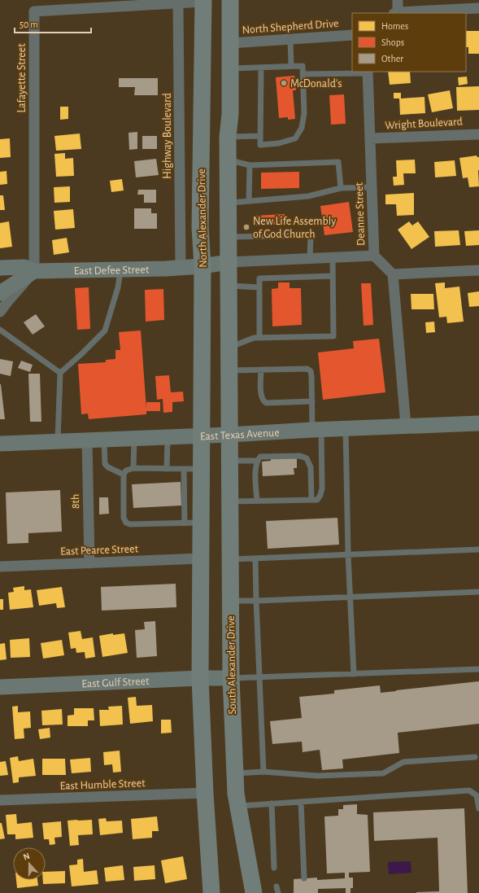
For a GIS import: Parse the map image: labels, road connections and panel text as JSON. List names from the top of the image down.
{
  "streets": {
    "main road": [
      "North Alexander Drive",
      "East Defee Street",
      "East Texas Avenue",
      "South Alexander Drive",
      "East Gulf Street"
    ],
    "street": [
      "North Shepherd Drive",
      "Lafayette Street",
      "Wright Boulevard",
      "Highway Boulevard",
      "Deanne Street",
      "8th",
      "East Pearce Street",
      "East Humble Street"
    ]
  },
  "crossings": [
    ["Lafayette Street", "Highway Boulevard"],
    ["Lafayette Street", "East Defee Street"],
    ["Wright Boulevard", "Deanne Street"],
    ["Highway Boulevard", "East Defee Street"],
    ["North Alexander Drive", "East Defee Street"],
    ["North Alexander Drive", "East Texas Avenue"],
    ["East Texas Avenue", "8th"],
    ["East Texas Avenue", "South Alexander Drive"],
    ["8th", "East Pearce Street"],
    ["South Alexander Drive", "East Gulf Street"]
  ],
  "places": ["McDonald's", "New Life Assembly of God Church"],
  "legend": ["Homes", "Shops", "Other"],
  "scale_bar": "50 m",
  "north": "top"
}
